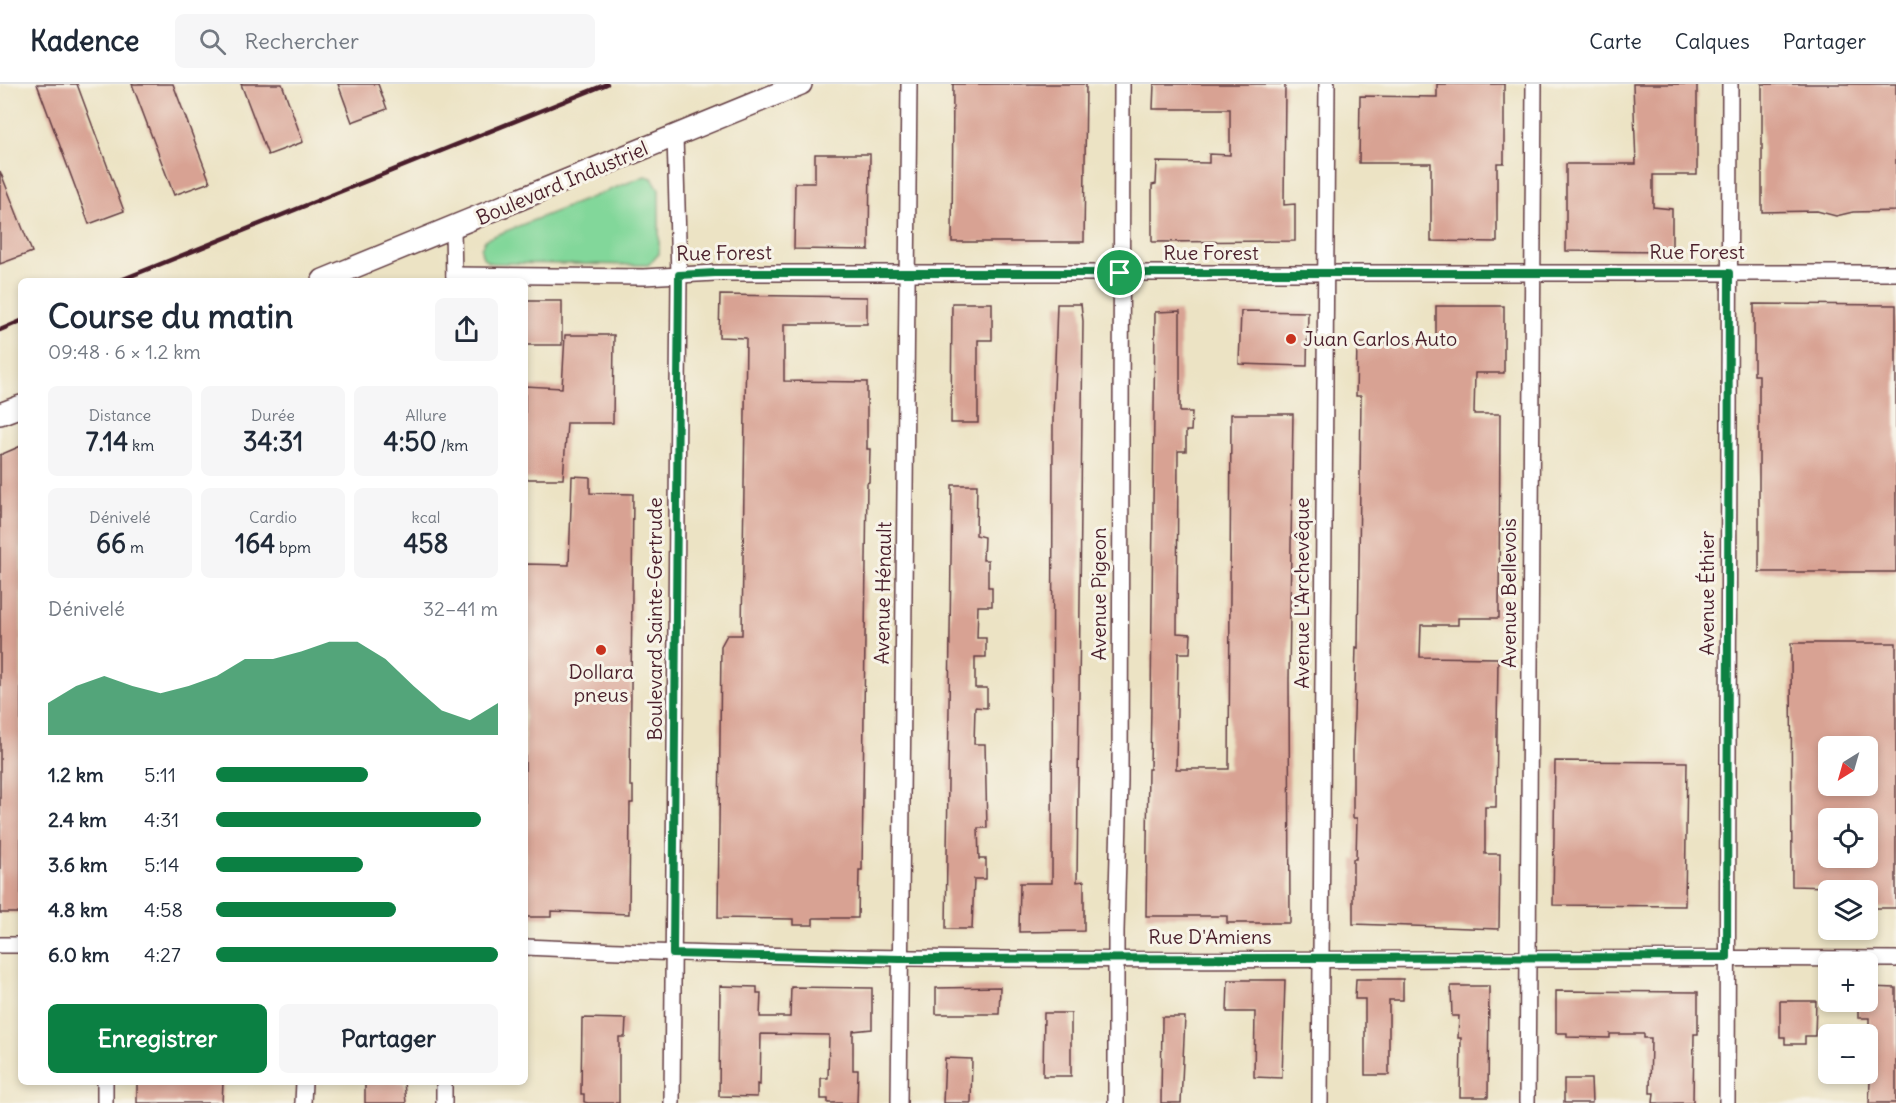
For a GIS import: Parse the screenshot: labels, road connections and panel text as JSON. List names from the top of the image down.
{
  "streets": {
    "street": [
      "Boulevard Industriel",
      "Rue Forest",
      "Avenue Hénault",
      "Avenue L'Archevêque",
      "Avenue Bellevois",
      "Avenue Éthier",
      "Avenue Pigeon",
      "Boulevard Sainte-Gertrude",
      "Rue D'Amiens"
    ]
  },
  "crossings": [
    ["Boulevard Industriel", "Boulevard Sainte-Gertrude"],
    ["Rue Forest", "Avenue Hénault"],
    ["Rue Forest", "Avenue L'Archevêque"],
    ["Rue Forest", "Avenue Bellevois"],
    ["Rue Forest", "Avenue Éthier"],
    ["Rue Forest", "Avenue Pigeon"],
    ["Rue Forest", "Boulevard Sainte-Gertrude"],
    ["Avenue Hénault", "Rue D'Amiens"],
    ["Avenue L'Archevêque", "Rue D'Amiens"],
    ["Avenue Bellevois", "Rue D'Amiens"],
    ["Avenue Éthier", "Rue D'Amiens"],
    ["Avenue Pigeon", "Rue D'Amiens"],
    ["Boulevard Sainte-Gertrude", "Rue D'Amiens"]
  ],
  "places": ["Juan Carlos Auto", "Dollara pneus"],
  "north": "bottom left",
  "page": {
    "header": "Kadence",
    "search": "Rechercher",
    "nav": ["Carte", "Calques", "Partager"],
    "heading": ["Course du matin", "09:48 · 6 × 1.2 km"],
    "stats": [
      ["Distance", "7.14 km"],
      ["Durée", "34:31"],
      ["Allure", "4:50 /km"],
      ["Dénivelé", "66 m"],
      ["Cardio", "164 bpm"],
      ["kcal", "458"]
    ],
    "chart": ["Dénivelé", "32–41 m"],
    "map_buttons": ["+", "−"],
    "list": [
      {
        "name": "1.2 km",
        "note": "5:11"
      },
      {
        "name": "2.4 km",
        "note": "4:31"
      },
      {
        "name": "3.6 km",
        "note": "5:14"
      },
      {
        "name": "4.8 km",
        "note": "4:58"
      },
      {
        "name": "6.0 km",
        "note": "4:27"
      }
    ],
    "buttons": ["Enregistrer", "Partager"]
  }
}
